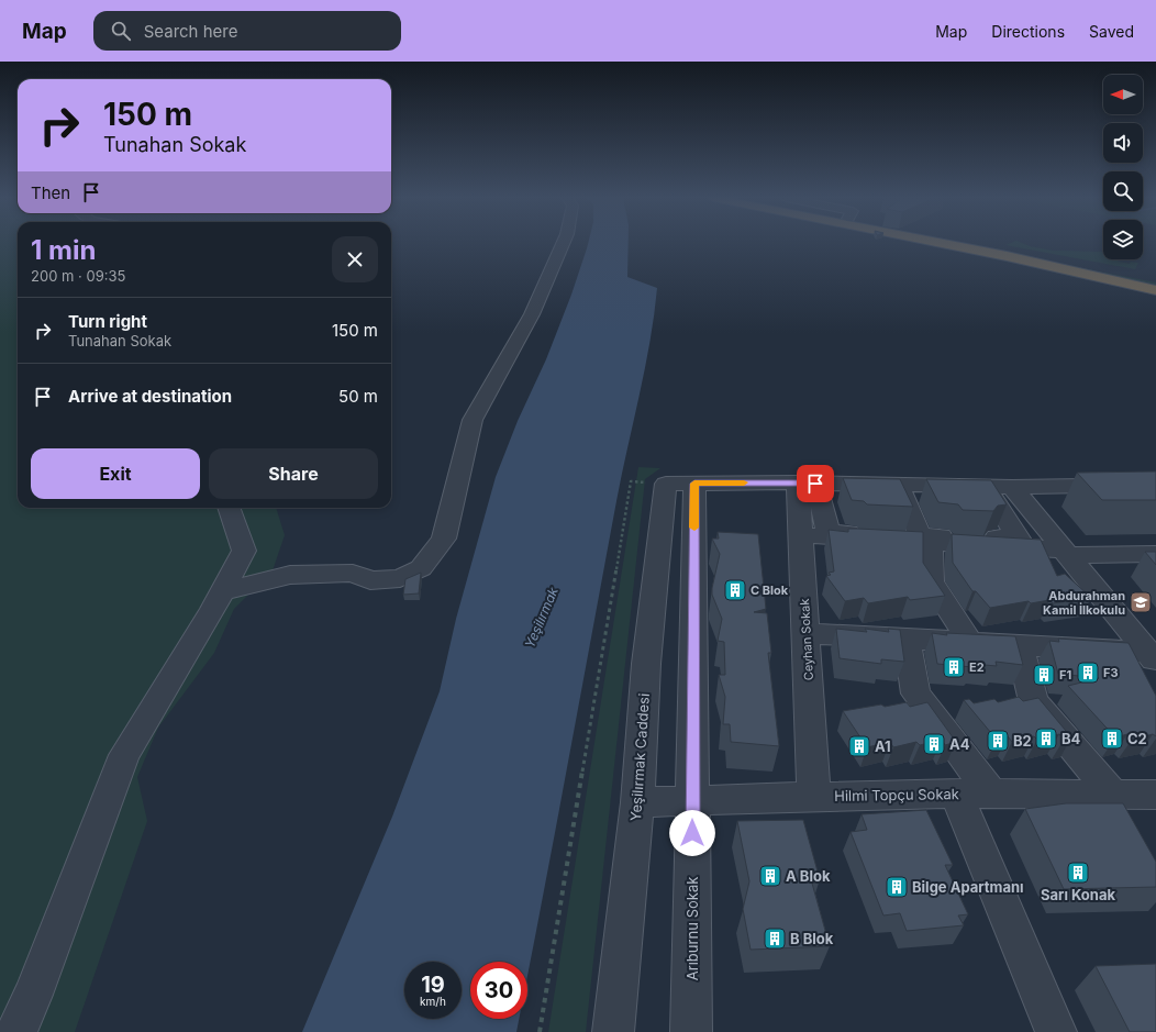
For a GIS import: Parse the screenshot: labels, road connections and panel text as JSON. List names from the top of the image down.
{
  "streets": {
    "street": [
      "Ceyhan Sokak",
      "Yeşilırmak Caddesi",
      "Hilmi Topçu Sokak",
      "Arıburnu Sokak"
    ]
  },
  "crossings": [
    ["Ceyhan Sokak", "Hilmi Topçu Sokak"],
    ["Yeşilırmak Caddesi", "Hilmi Topçu Sokak"],
    ["Yeşilırmak Caddesi", "Arıburnu Sokak"],
    ["Hilmi Topçu Sokak", "Arıburnu Sokak"]
  ],
  "water": ["Yeşilırmak"],
  "places": {
    "building": [
      "C Blok",
      "E2",
      "F3",
      "F1",
      "B4",
      "C2",
      "B2",
      "A4",
      "A1",
      "Sarı Konak",
      "A Blok",
      "Bilge Apartmanı",
      "B Blok"
    ],
    "school or university": ["Abdurahman Kamil İlkokulu"]
  },
  "north": "left",
  "page": {
    "header": "Map",
    "search": "Search here",
    "nav": ["Map", "Directions", "Saved"],
    "turn": ["150 m", "Tunahan Sokak"],
    "then": "Then",
    "heading": ["1 min", "200 m · 09:35"],
    "list": [
      {
        "name": "Turn right",
        "note": "Tunahan Sokak",
        "value": "150 m"
      },
      {
        "name": "Arrive at destination",
        "value": "50 m"
      }
    ],
    "buttons": ["Exit", "Share"],
    "speed": "19 km/h",
    "limit": "30"
  }
}
